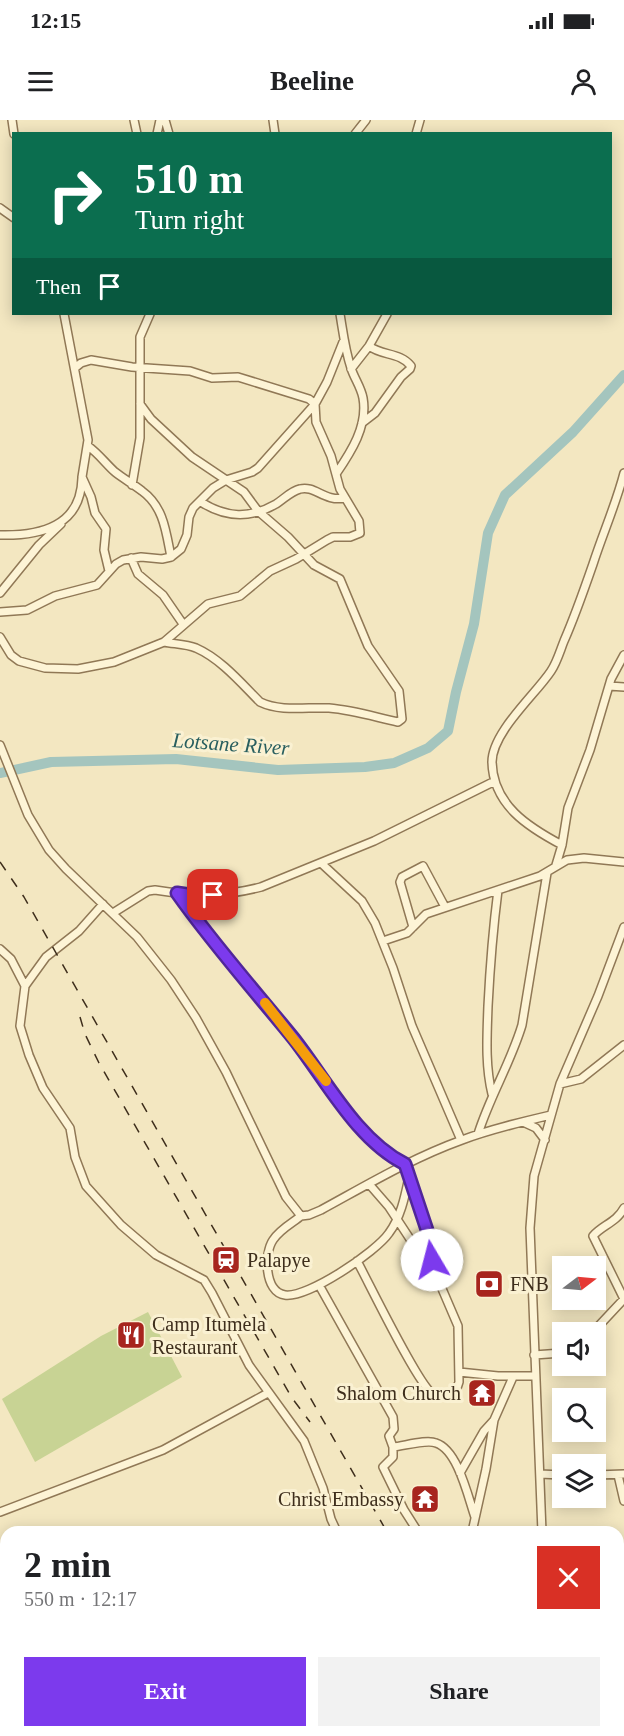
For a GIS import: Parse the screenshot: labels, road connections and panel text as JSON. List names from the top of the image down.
{
  "water": ["Lotsane River"],
  "places": {
    "station": ["Palapye"],
    "bank": ["FNB"],
    "restaurant": ["Camp Itumela Restaurant"],
    "temple": ["Shalom Church", "Christ Embassy"]
  },
  "north": "right",
  "page": {
    "status": "12:15",
    "header": "Beeline",
    "turn": ["510 m", "Turn right"],
    "then": "Then",
    "heading": ["2 min", "550 m · 12:17"],
    "buttons": ["Exit", "Share"]
  }
}
